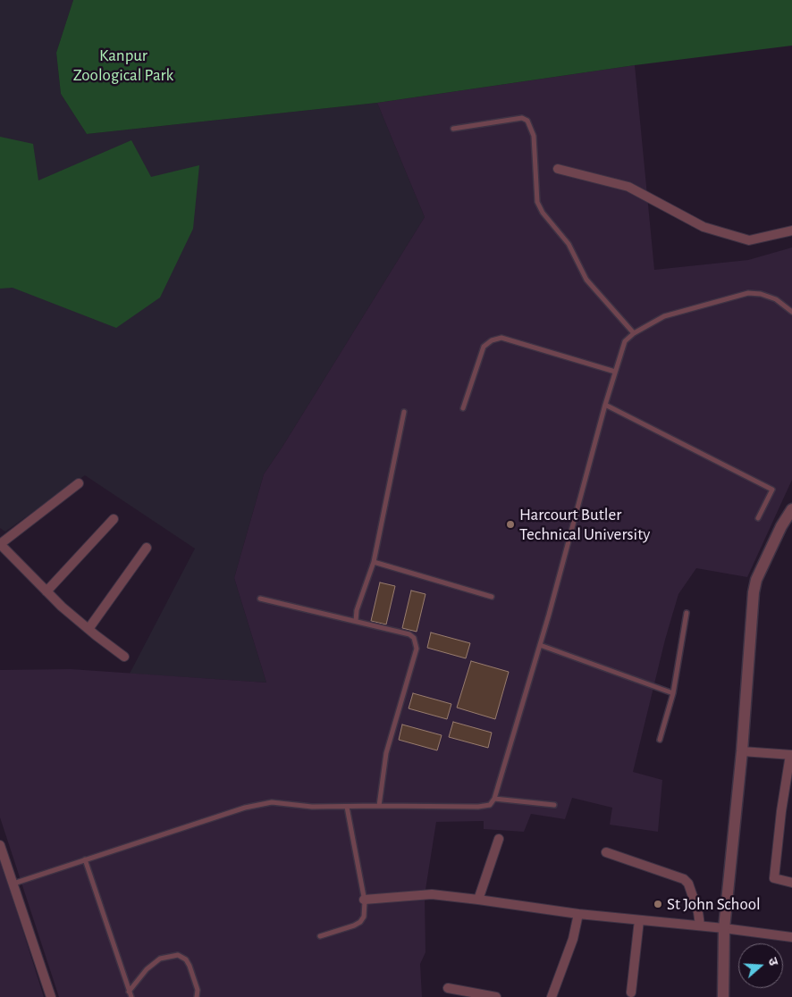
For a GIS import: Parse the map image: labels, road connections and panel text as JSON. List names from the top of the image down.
{
  "parks": ["Kanpur Zoological Park"],
  "places": ["Harcourt Butler Technical University", "St John School"],
  "north": "right"
}
